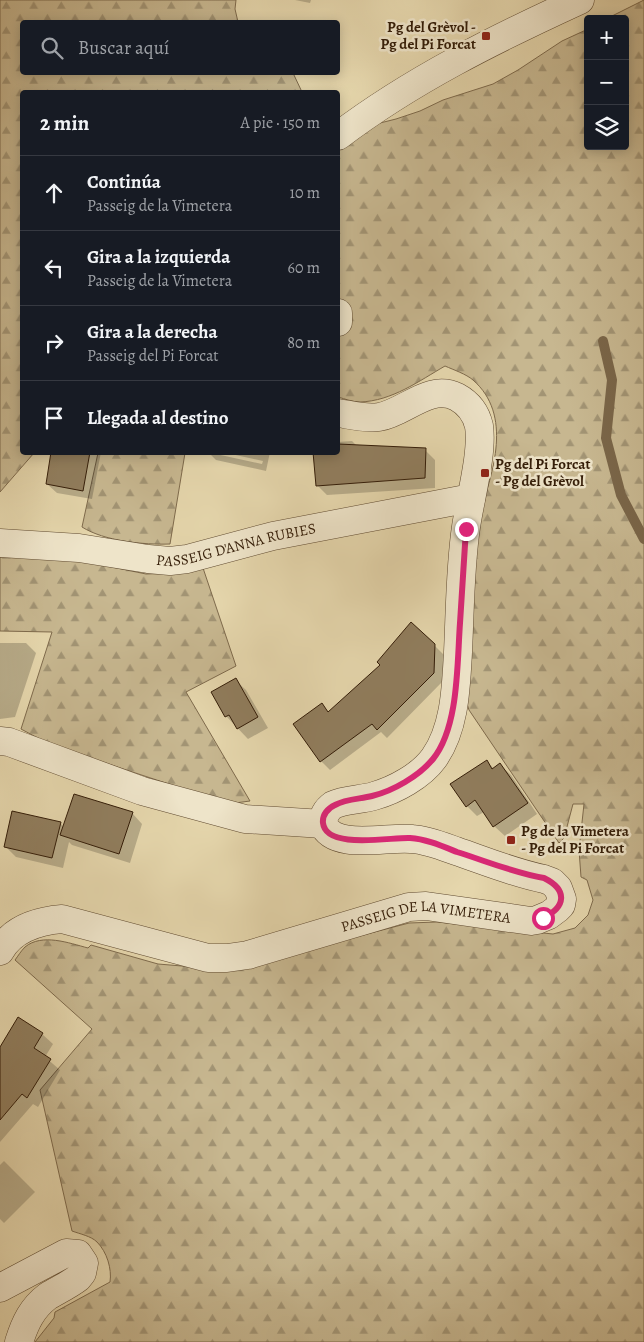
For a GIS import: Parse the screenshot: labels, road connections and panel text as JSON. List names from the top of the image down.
{
  "streets": {
    "street": ["PASSEIG D'ANNA RUBIES", "PASSEIG DE LA VIMETERA"]
  },
  "places": {
    "transit": ["Pg del Grèvol - Pg del Pi Forcat", "Pg del Pi Forcat - Pg del Grèvol", "Pg de la Vimetera - Pg del Pi Forcat"]
  },
  "page": {
    "map_buttons": ["+", "−"],
    "search": "Buscar aquí",
    "heading": ["2 min", "A pie · 150 m"],
    "list": [
      ["Continúa", "Passeig de la Vimetera", "10 m"],
      ["Gira a la izquierda", "Passeig de la Vimetera", "60 m"],
      ["Gira a la derecha", "Passeig del Pi Forcat", "80 m"],
      "Llegada al destino"
    ]
  }
}
